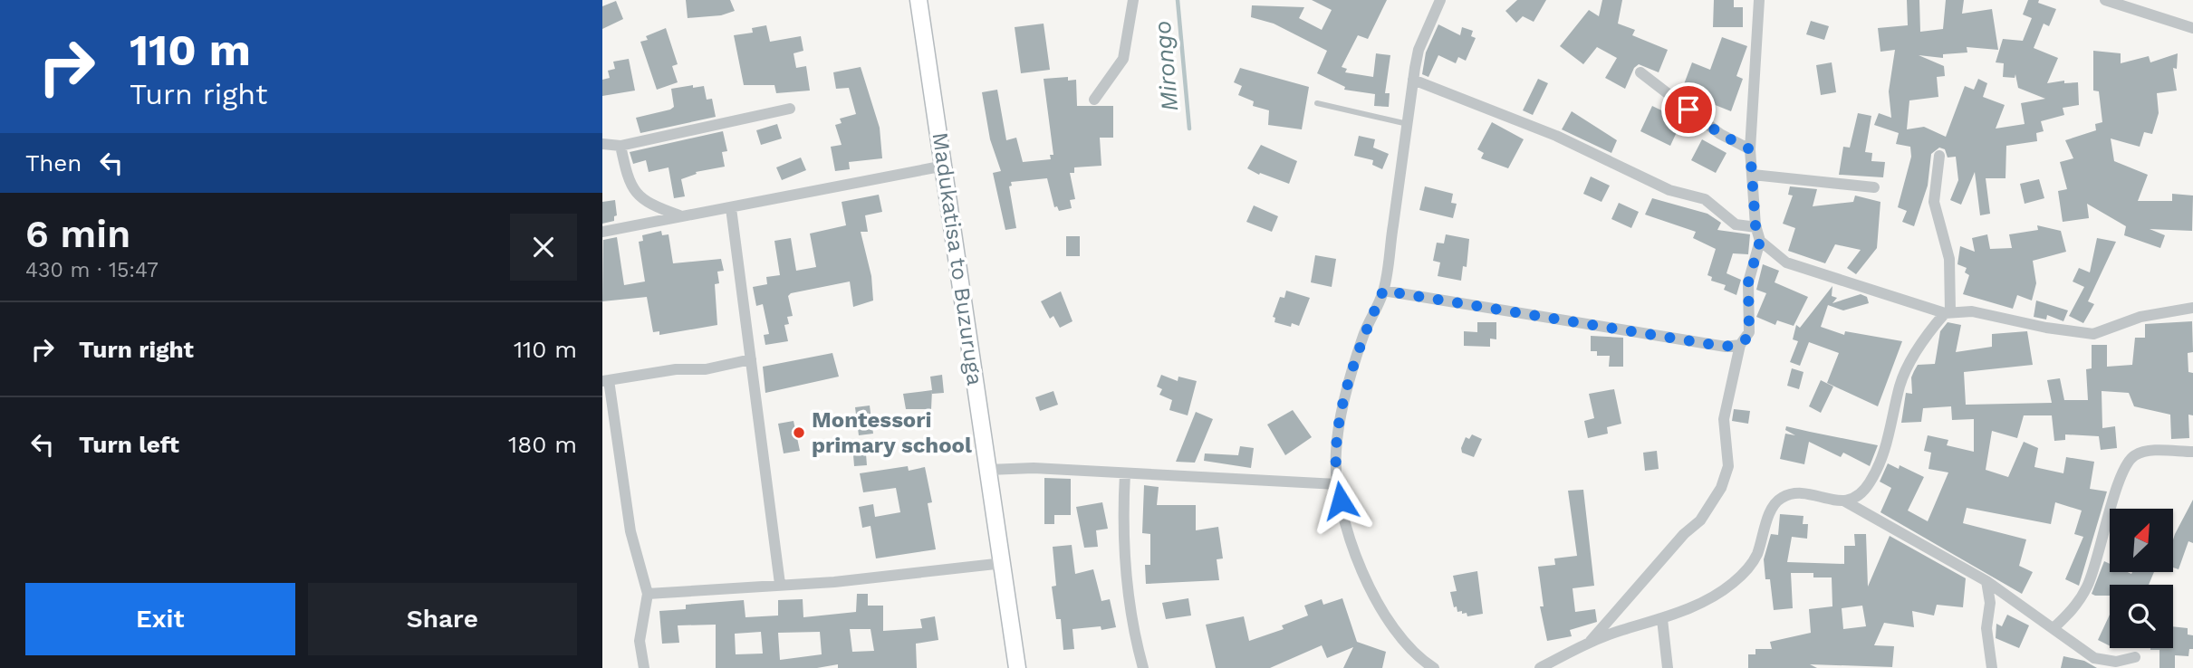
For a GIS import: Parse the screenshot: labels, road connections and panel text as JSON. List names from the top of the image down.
{
  "streets": {
    "main road": ["Madukatisa to Buzuruga"]
  },
  "water": ["Mirongo"],
  "places": ["Montessori primary school"],
  "north": "top right",
  "page": {
    "turn": ["110 m", "Turn right"],
    "then": "Then",
    "heading": ["6 min", "430 m · 15:47"],
    "list": [
      {
        "name": "Turn right",
        "value": "110 m"
      },
      {
        "name": "Turn left",
        "value": "180 m"
      }
    ],
    "buttons": ["Exit", "Share"]
  }
}
